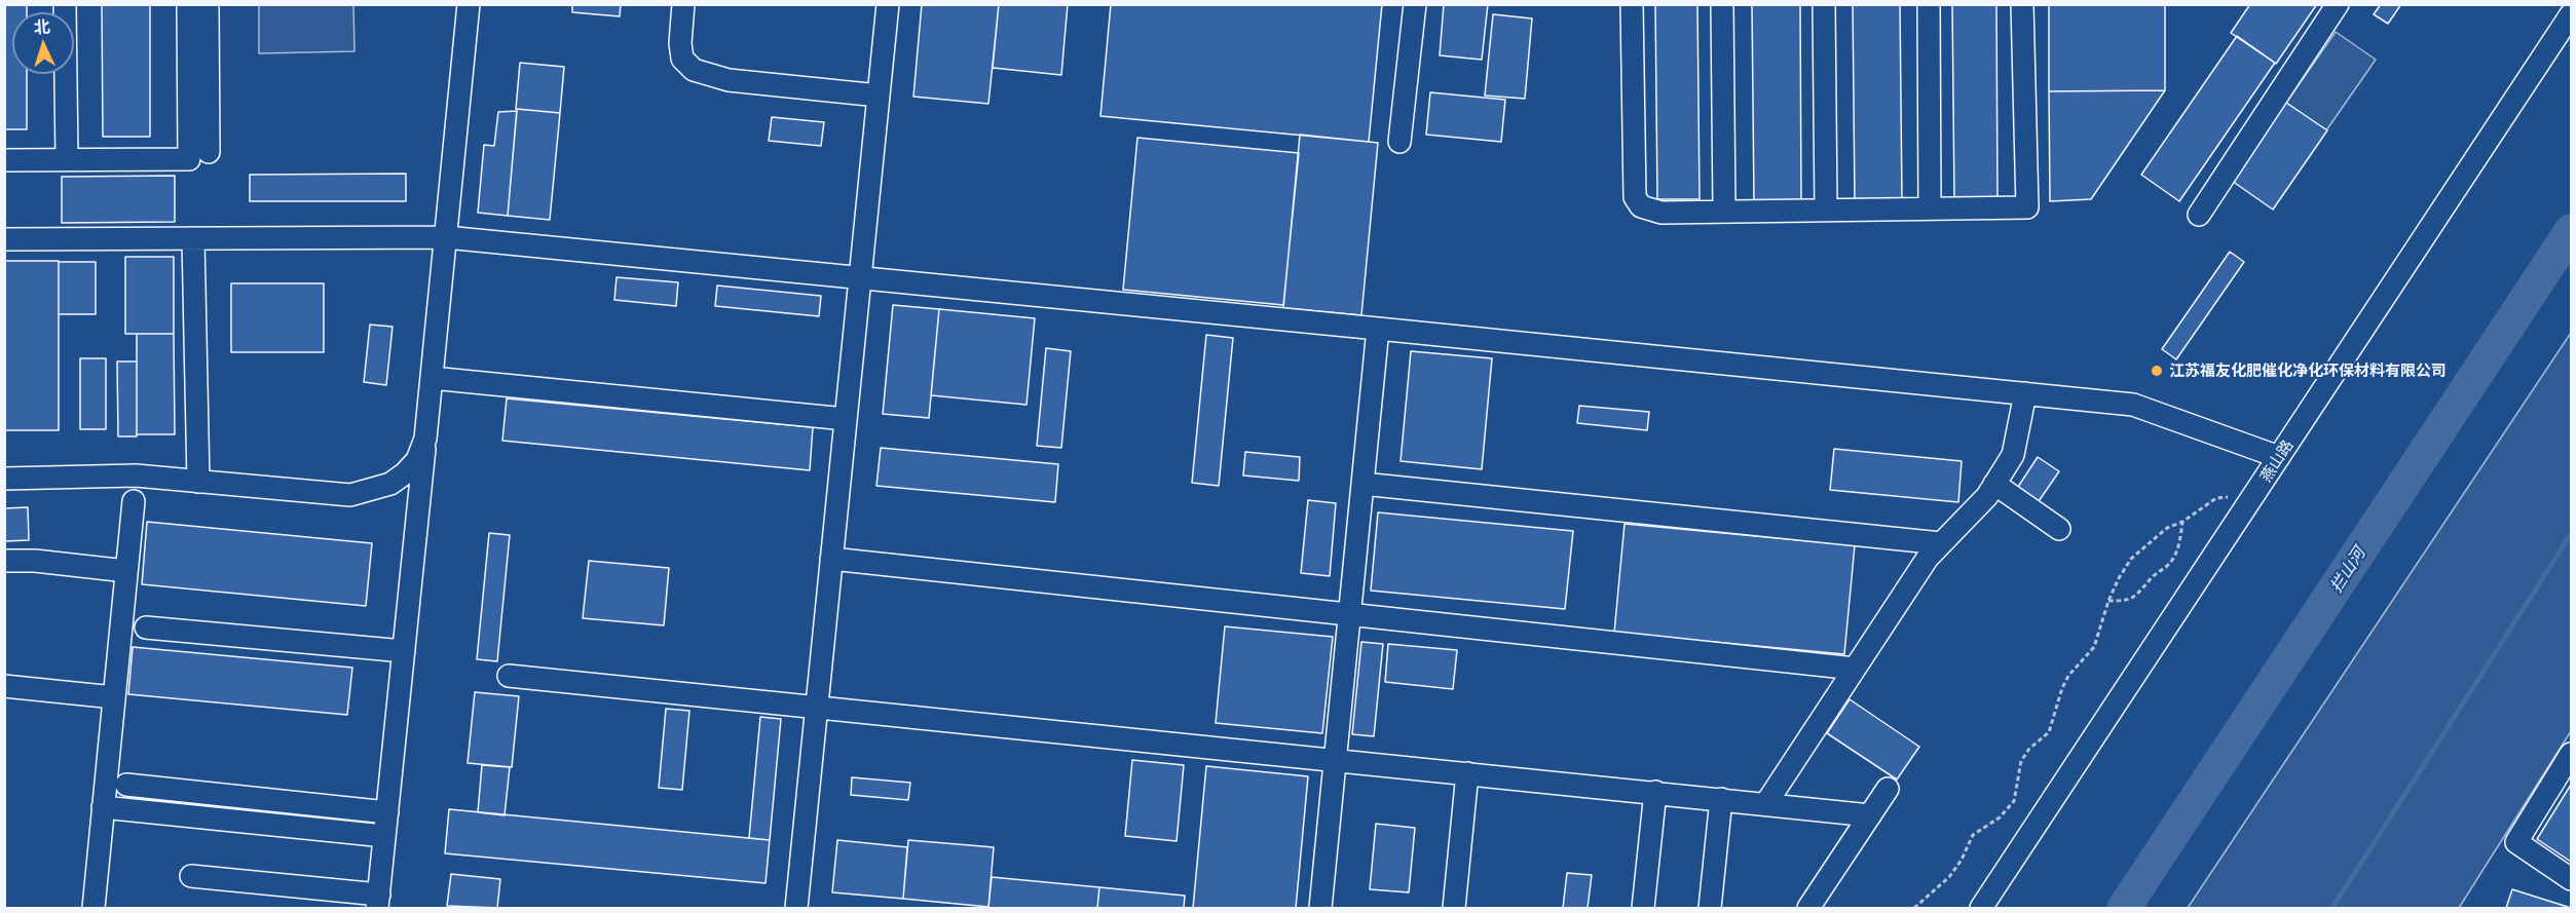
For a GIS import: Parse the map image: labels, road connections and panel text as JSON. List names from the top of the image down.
{
  "streets": {
    "street": ["燕山路"]
  },
  "water": ["拦山河"],
  "places": ["江苏福友化肥催化净化环保材料有限公司"],
  "north": "top"
}
